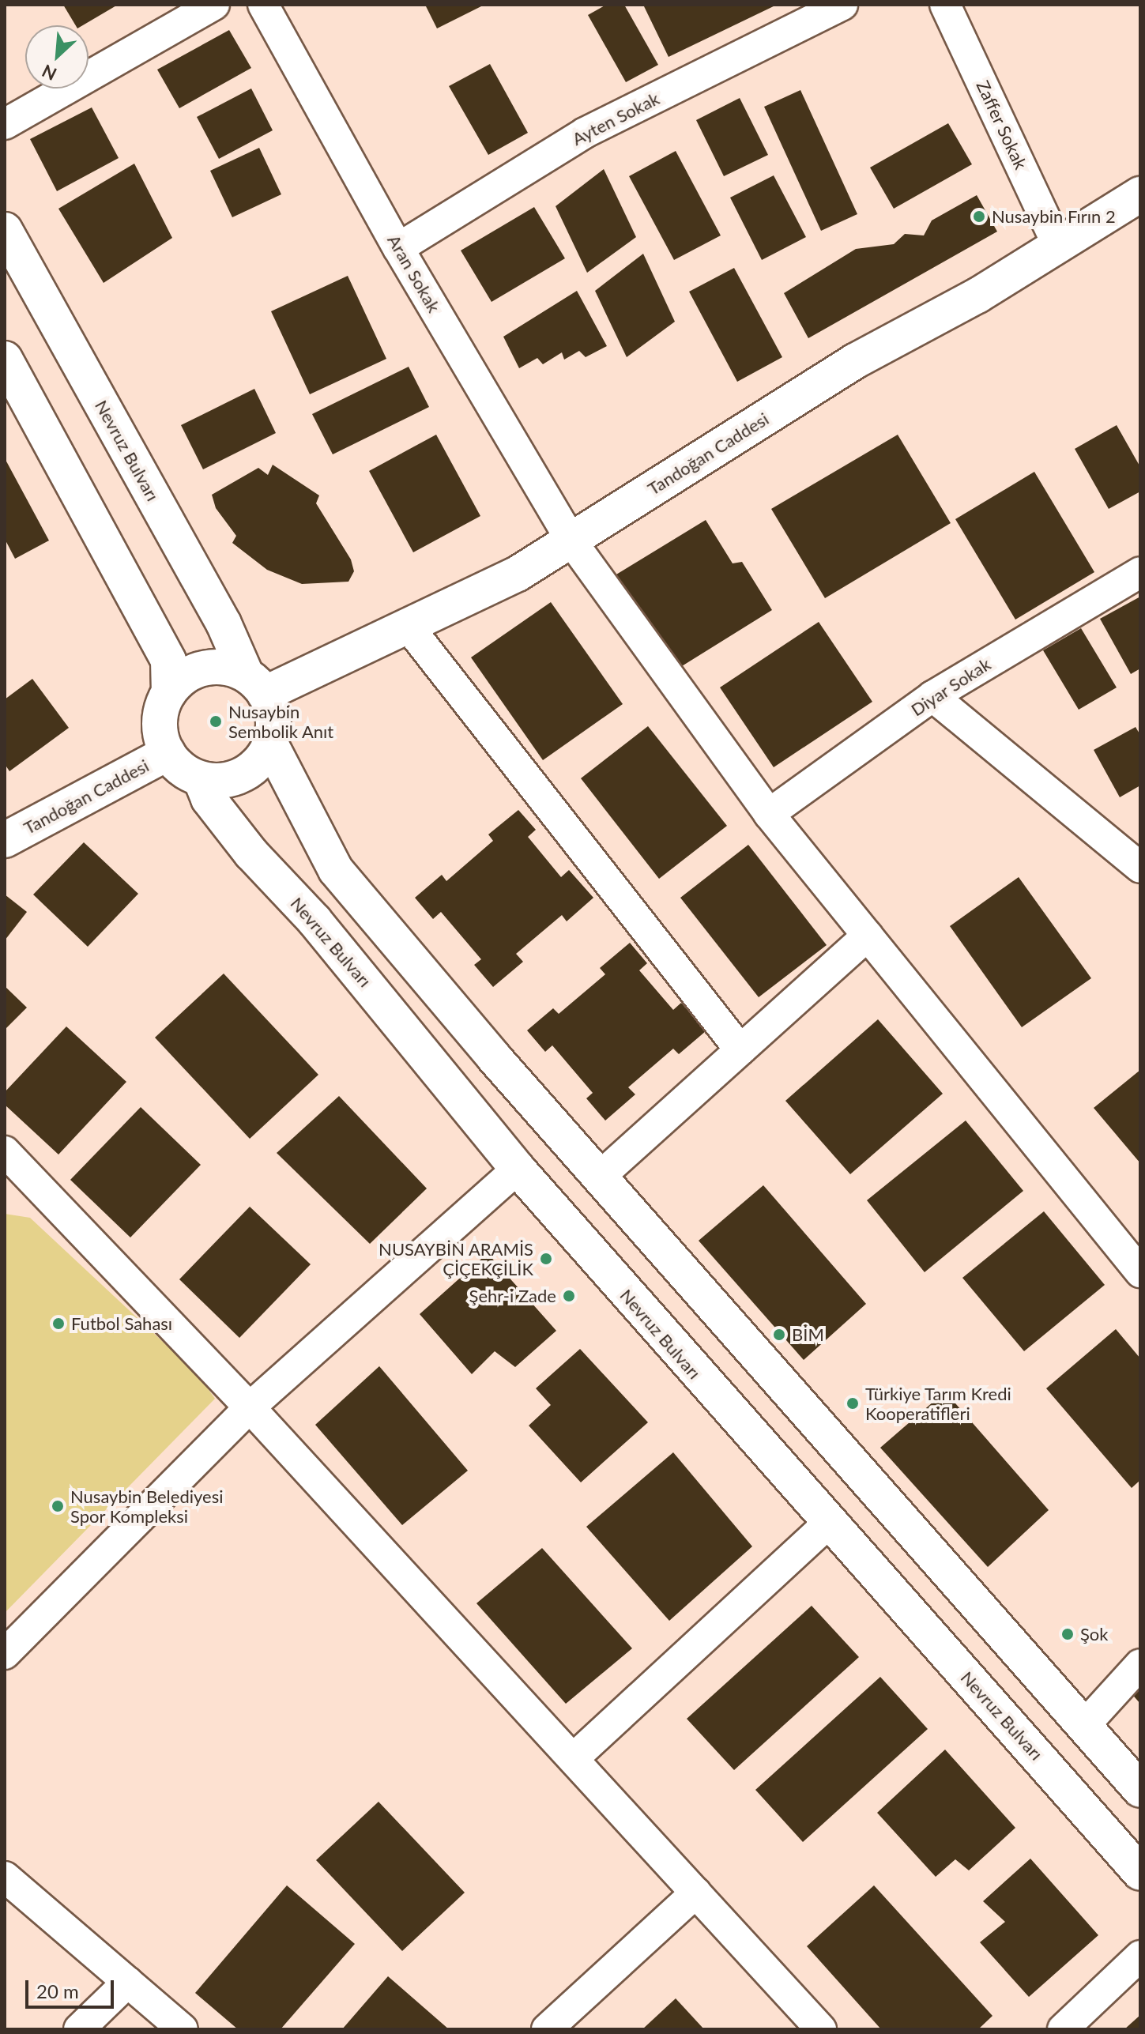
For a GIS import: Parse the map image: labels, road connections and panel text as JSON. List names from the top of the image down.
{
  "streets": {
    "main road": ["Nevruz Bulvarı", "Tandoğan Caddesi"],
    "street": [
      "Ayten Sokak",
      "Zaffer Sokak",
      "Aran Sokak",
      "Diyar Sokak"
    ]
  },
  "crossings": [
    ["Ayten Sokak", "Aran Sokak"],
    ["Zaffer Sokak", "Tandoğan Caddesi"],
    ["Aran Sokak", "Tandoğan Caddesi"],
    ["Aran Sokak", "Diyar Sokak"],
    ["Nevruz Bulvarı", "Tandoğan Caddesi"]
  ],
  "places": [
    "Nusaybin Fırın 2",
    "Nusaybin Sembolik Anıt",
    "NUSAYBİN ARAMİS ÇİÇEKÇİLİK",
    "Şehr-i Zade",
    "Futbol Sahası",
    "BİM",
    "Türkiye Tarım Kredi Kooperatifleri",
    "Nusaybin Belediyesi Spor Kompleksi",
    "Şok"
  ],
  "scale_bar": "20 m",
  "north": "bottom left"
}
